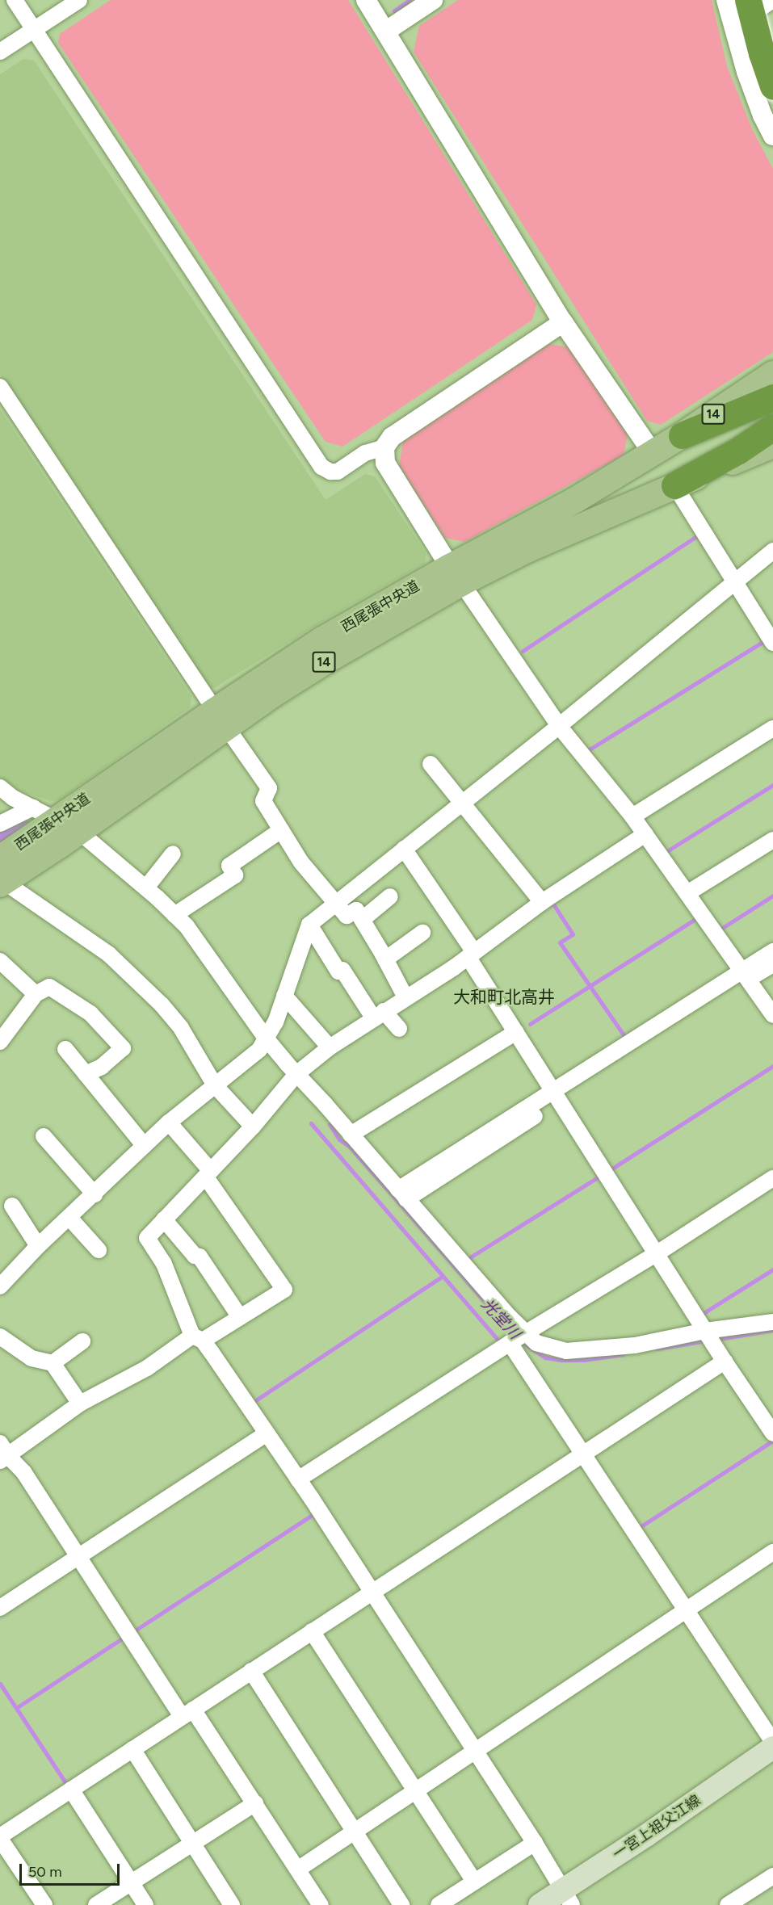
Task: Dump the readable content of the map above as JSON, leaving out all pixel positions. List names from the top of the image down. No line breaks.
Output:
{"streets":{"main road":["14","西尾張中央道","一宮上祖父江線"]},"districts":["大和町北高井"],"water":["光堂川"],"scale_bar":"50 m"}
